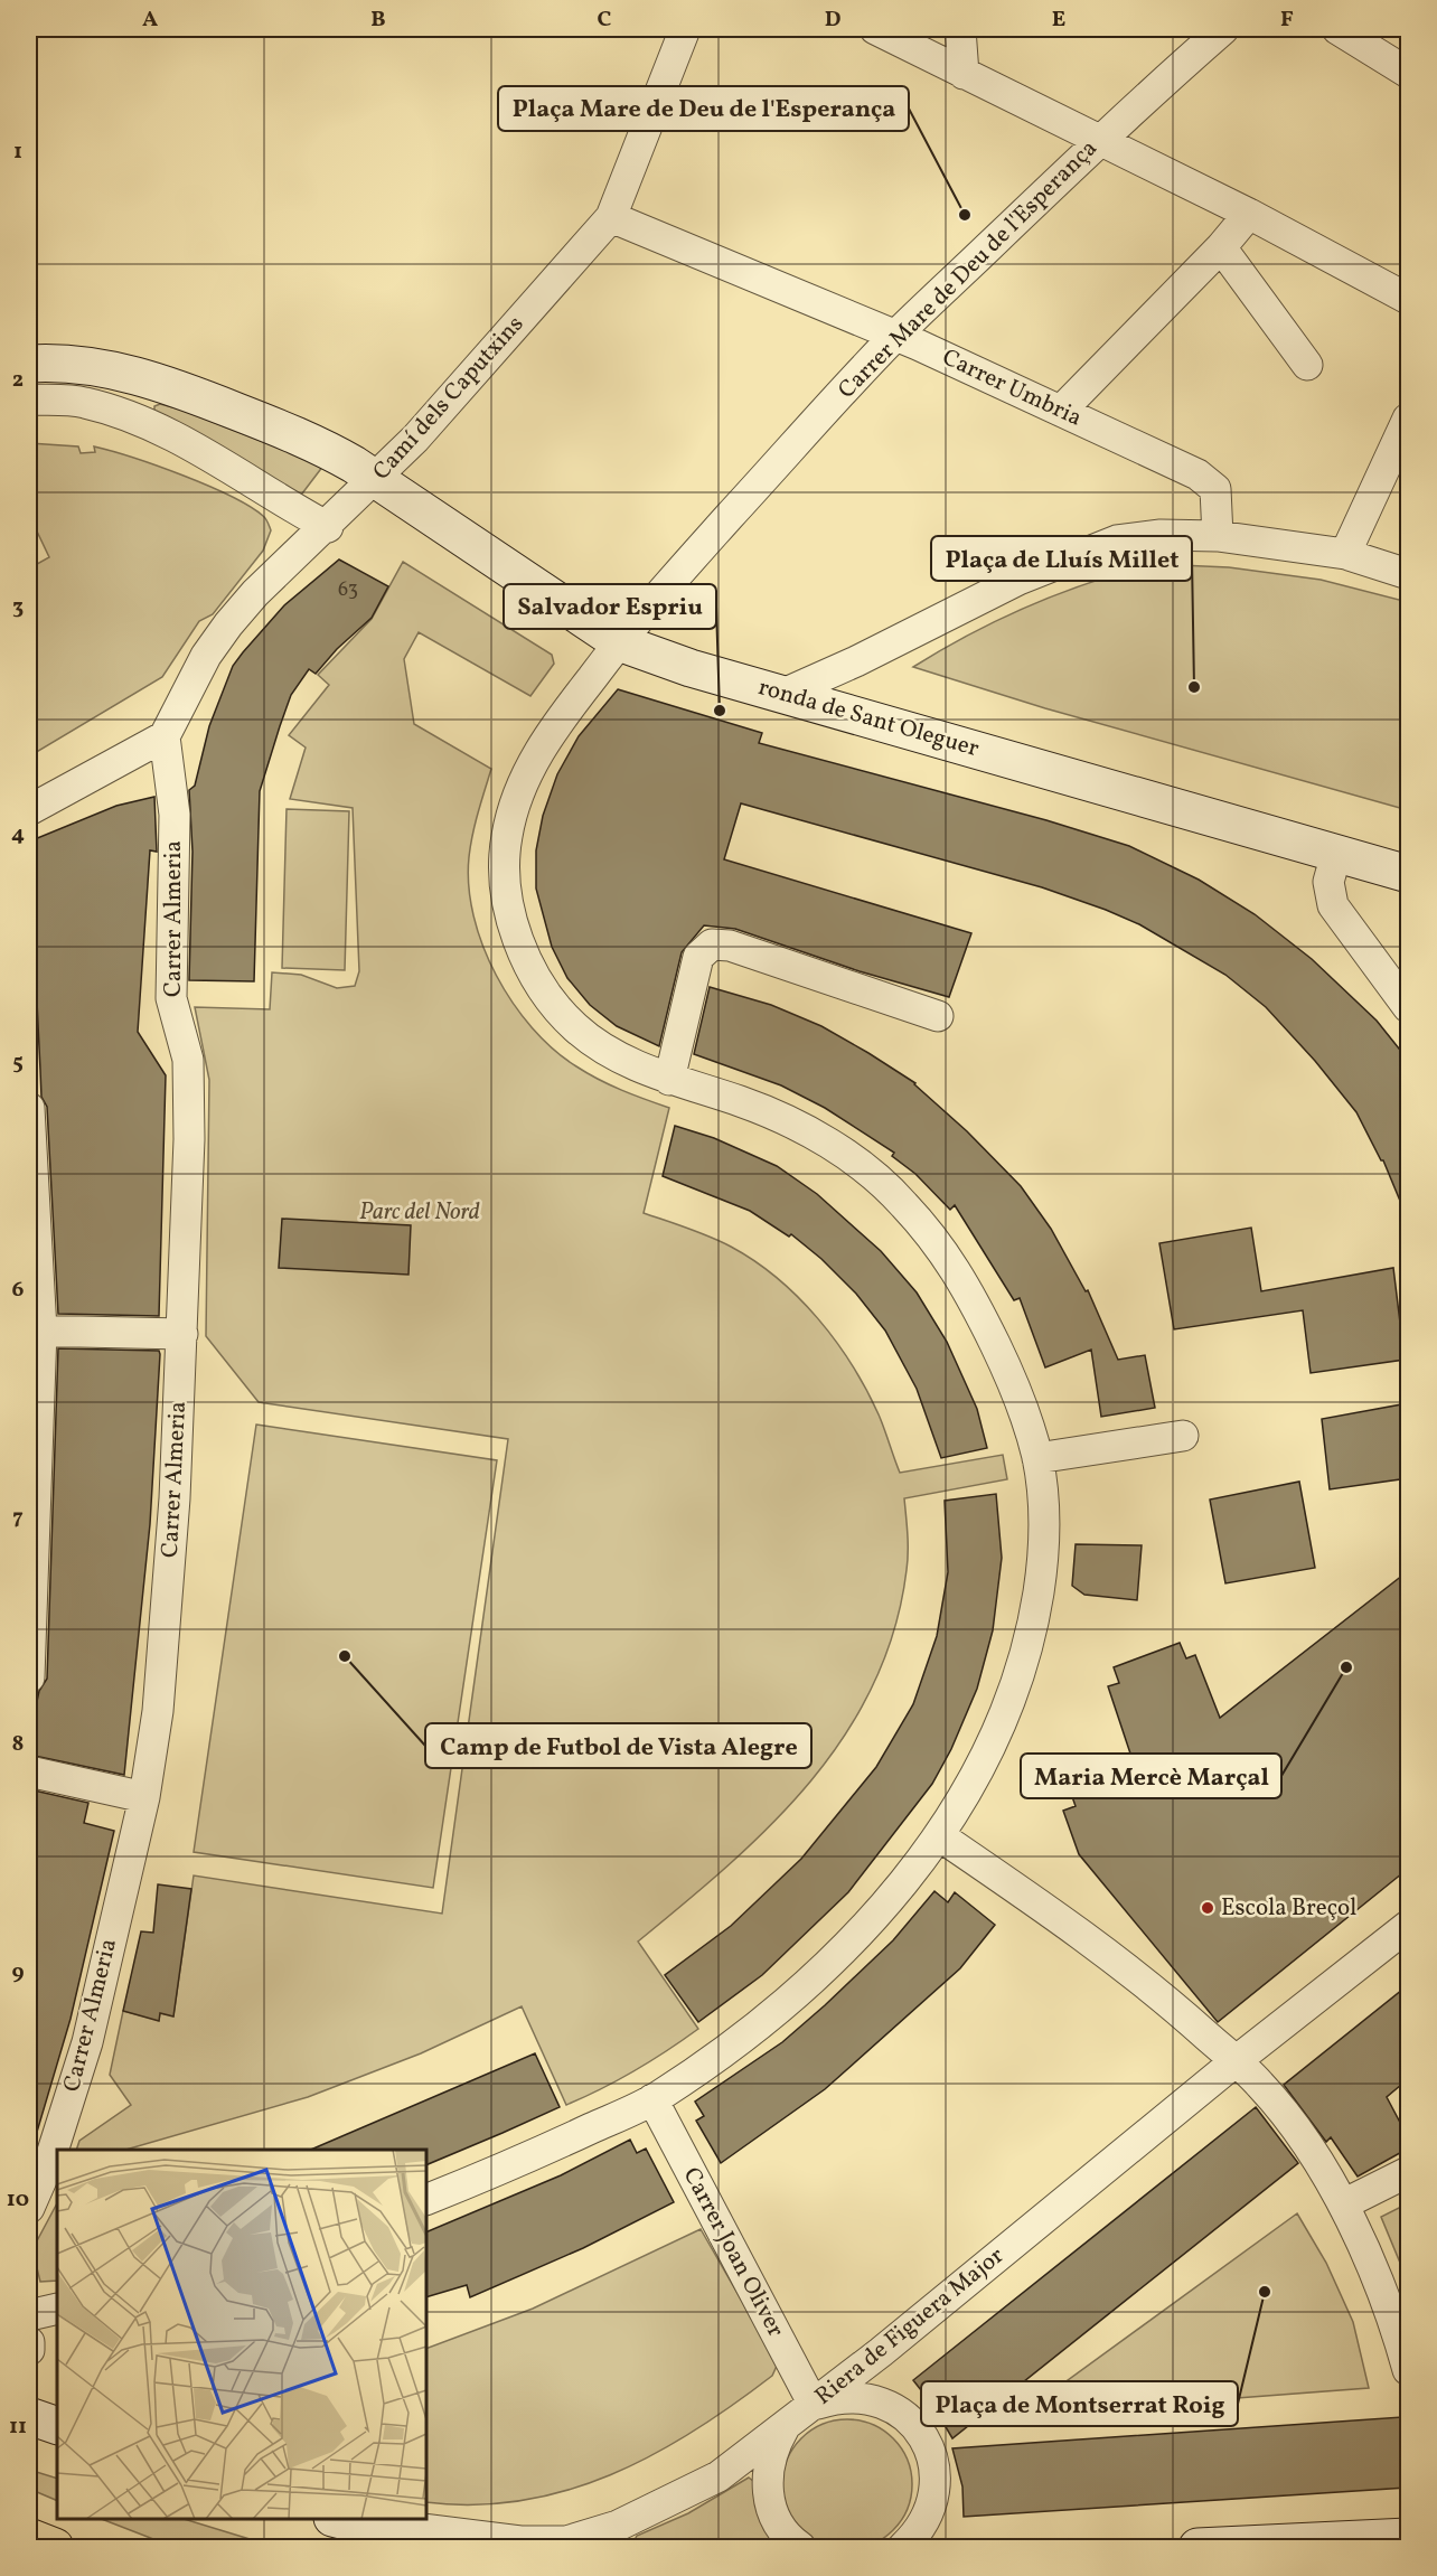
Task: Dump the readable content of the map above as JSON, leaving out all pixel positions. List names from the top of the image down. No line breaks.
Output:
{"streets":{"street":["Carrer Mare de Deu de l'Esperança","Carrer Umbria","Camí dels Caputxins","ronda de Sant Oleguer","Carrer Almeria","Carrer Joan Oliver","Riera de Figuera Major"]},"crossings":[["Carrer Mare de Deu de l'Esperança","Carrer Umbria"],["Carrer Mare de Deu de l'Esperança","ronda de Sant Oleguer"],["Carrer Mare de Deu de l'Esperança","Carrer Joan Oliver"],["Carrer Umbria","Camí dels Caputxins"],["Camí dels Caputxins","ronda de Sant Oleguer"],["Camí dels Caputxins","Carrer Almeria"],["Carrer Joan Oliver","Riera de Figuera Major"]],"parks":["Parc del Nord"],"places":["Plaça Mare de Deu de l'Esperança","Plaça de Lluís Millet","Salvador Espriu","Camp de Futbol de Vista Alegre","Maria Mercè Marçal","Escola Breçol","Plaça de Montserrat Roig"],"house_numbers":["63"],"grid":{"columns":["A","B","C","D","E","F"],"rows":["1","2","3","4","5","6","7","8","9","10","11"]}}
